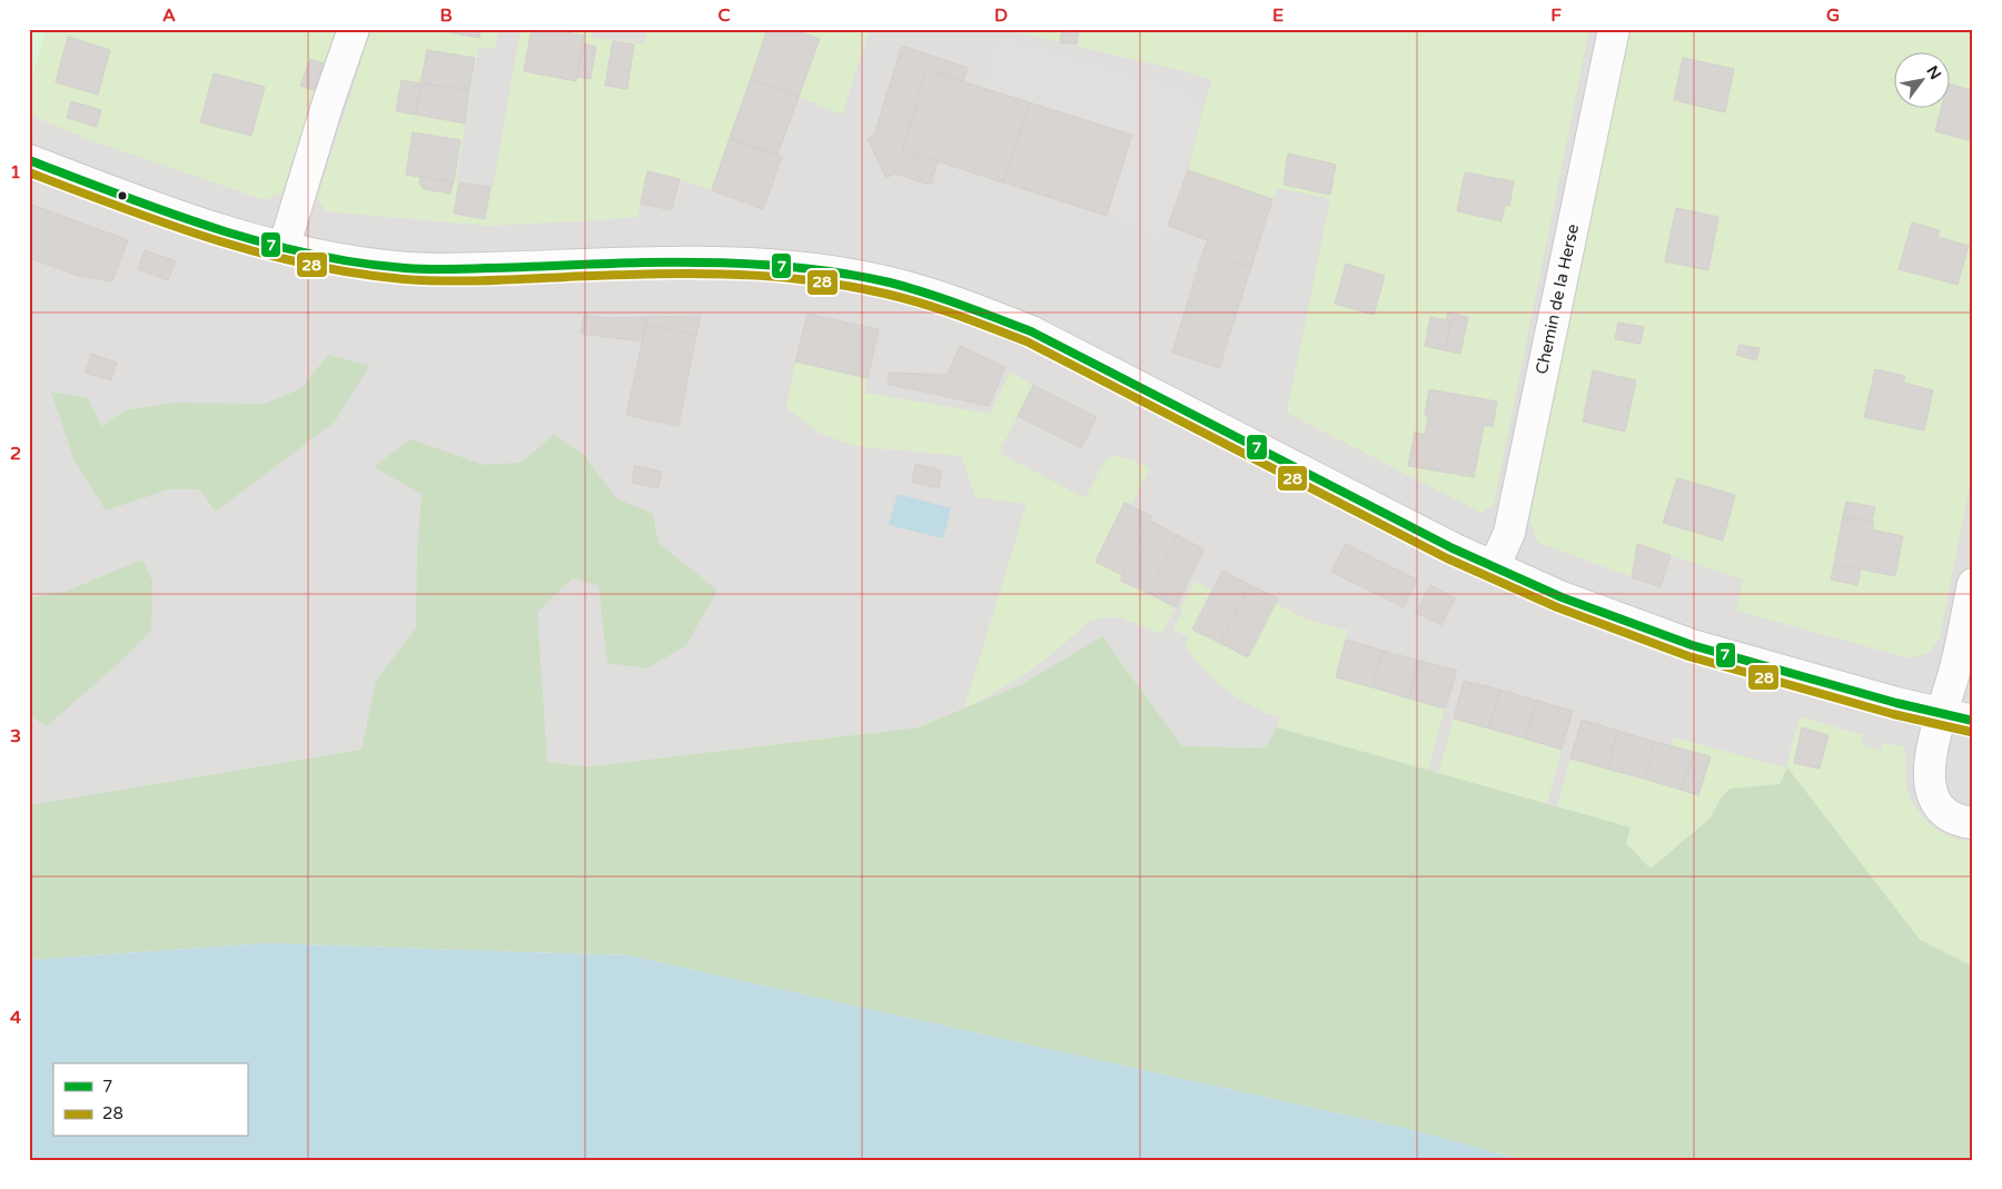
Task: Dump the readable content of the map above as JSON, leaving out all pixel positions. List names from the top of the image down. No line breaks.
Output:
{"streets":{"street":["Chemin de la Herse"]},"lines":["transit line 7","transit line 28"],"legend":["7","28"],"north":"top right","grid":{"columns":["A","B","C","D","E","F","G"],"rows":["1","2","3","4"]}}
